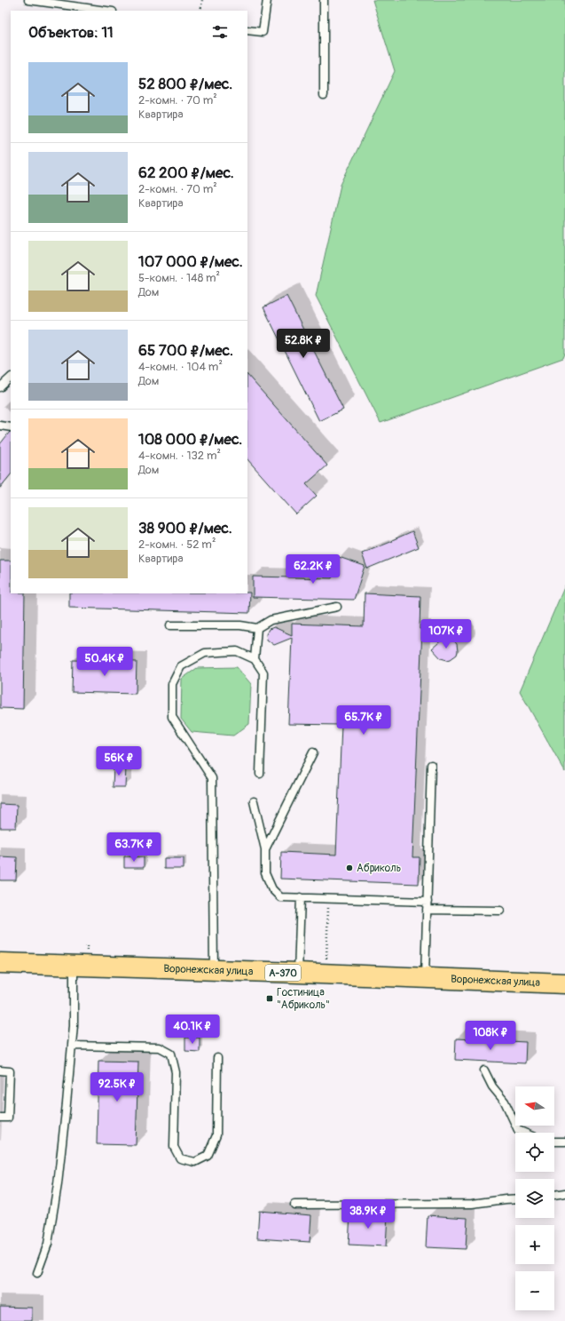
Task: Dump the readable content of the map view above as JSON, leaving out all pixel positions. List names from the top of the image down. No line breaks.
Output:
{"streets":{"highway":["Воронежская улица","А-370"]},"places":{"other":["Абриколь"],"transit":["Гостиница \"Абриколь\""]},"north":"left","page":{"heading":"Объектов: 11","list":[{"name":"52 800 ₽/мес.","note":"2-комн. · 70 m² · Квартира"},{"name":"62 200 ₽/мес.","note":"2-комн. · 70 m² · Квартира"},{"name":"107 000 ₽/мес.","note":"5-комн. · 148 m² · Дом"},{"name":"65 700 ₽/мес.","note":"4-комн. · 104 m² · Дом"},{"name":"108 000 ₽/мес.","note":"4-комн. · 132 m² · Дом"},{"name":"38 900 ₽/мес.","note":"2-комн. · 52 m² · Квартира"}],"price":["52.8K ₽","62.2K ₽","107K ₽","50.4K ₽","65.7K ₽","56K ₽","63.7K ₽","40.1K ₽","108K ₽","92.5K ₽","38.9K ₽"],"map_buttons":["+","−"]}}
